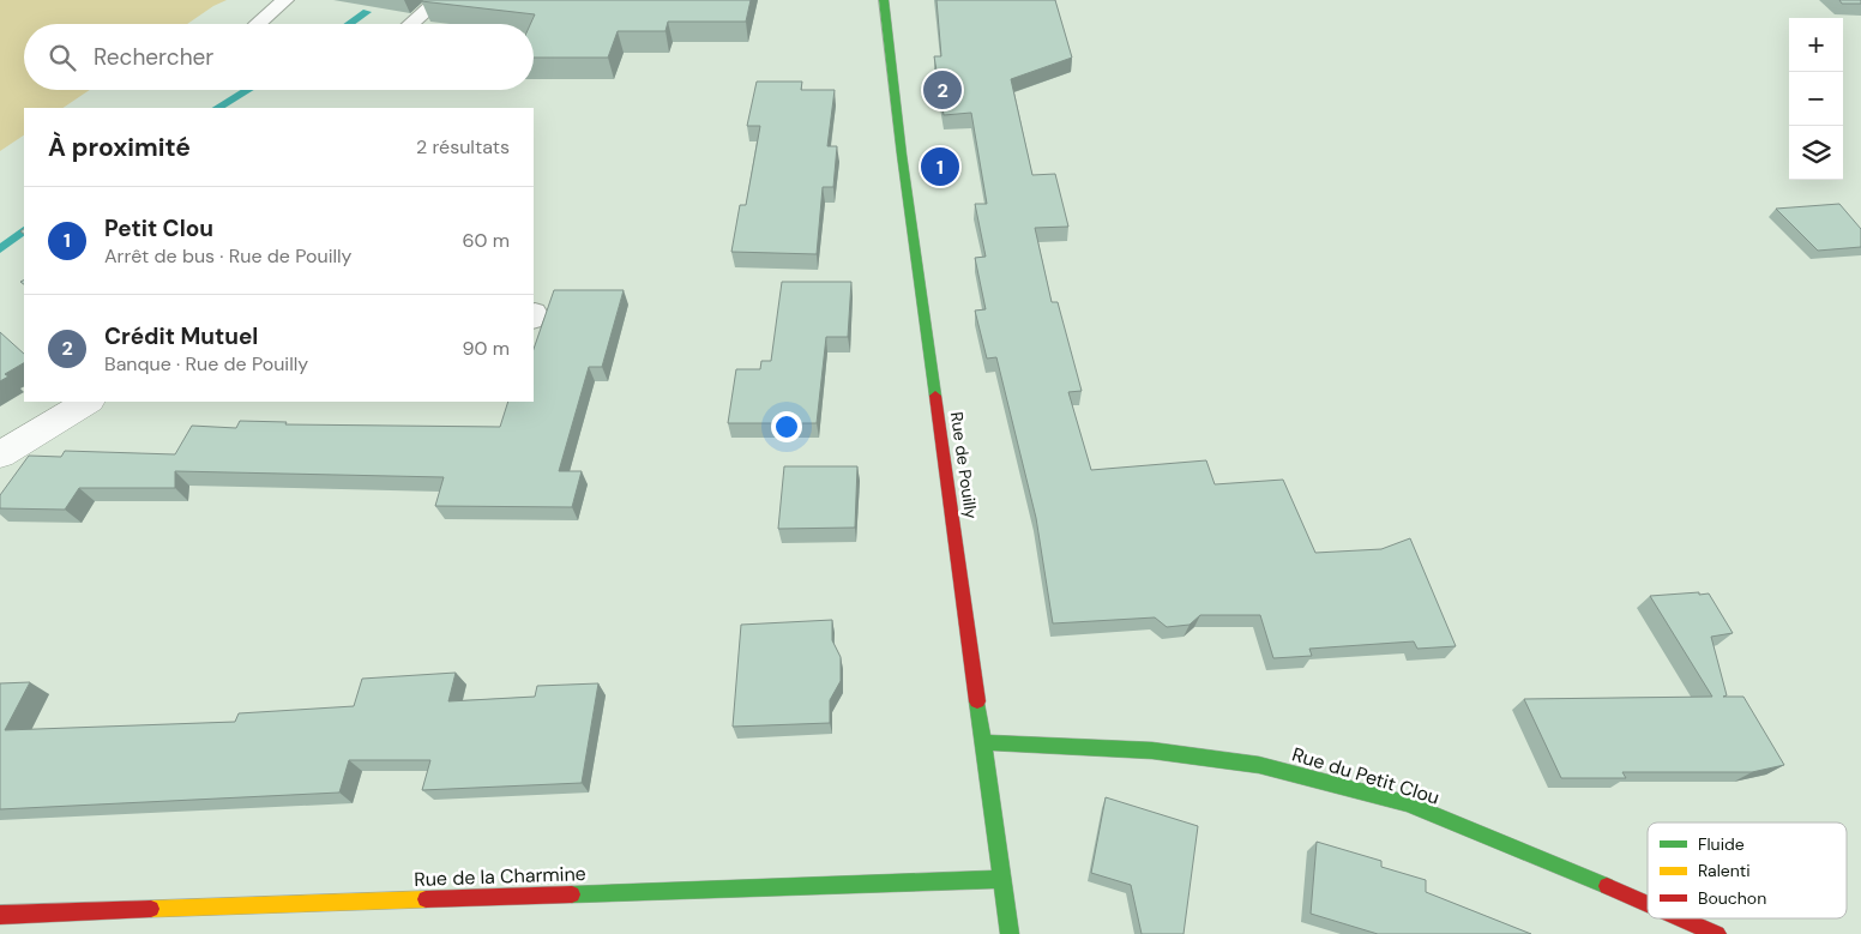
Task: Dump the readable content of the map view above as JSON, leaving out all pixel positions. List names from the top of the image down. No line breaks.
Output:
{"streets":{"main road":["Rue de Pouilly","Rue du Petit Clou","Rue de la Charmine"]},"crossings":[["Rue de Pouilly","Rue du Petit Clou"],["Rue de Pouilly","Rue de la Charmine"]],"legend":["Fluide","Ralenti","Bouchon"],"page":{"map_buttons":["+","−"],"search":"Rechercher","pins":["2","1"],"heading":["À proximité","2 résultats"],"list":[{"mark":"1","name":"Petit Clou","note":"Arrêt de bus · Rue de Pouilly","value":"60 m"},{"mark":"2","name":"Crédit Mutuel","note":"Banque · Rue de Pouilly","value":"90 m"}]}}
